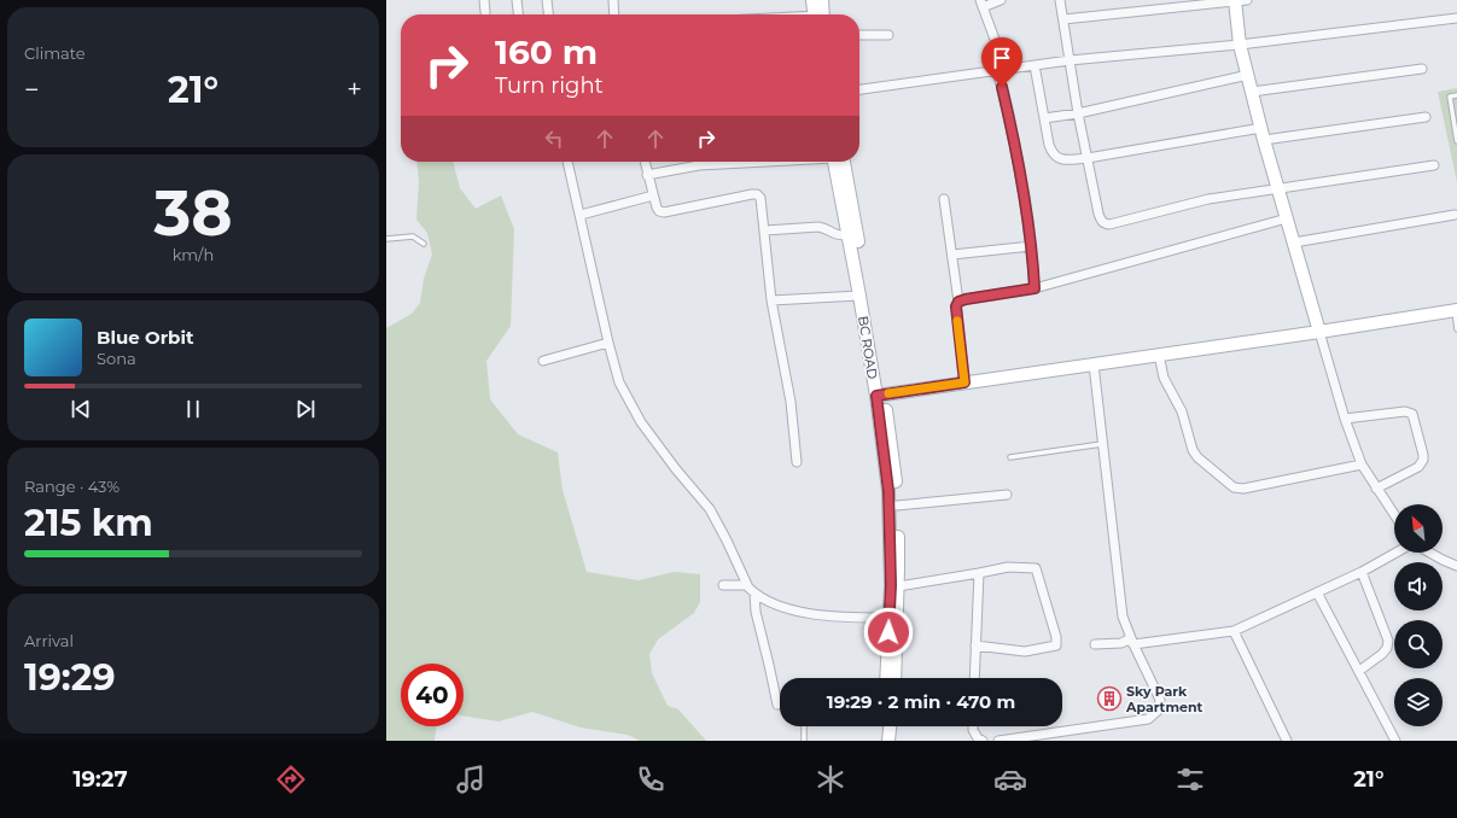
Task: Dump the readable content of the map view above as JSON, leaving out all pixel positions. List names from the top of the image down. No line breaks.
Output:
{"streets":{"street":["BC ROAD"]},"places":{"building":["Sky Park Apartment"]},"north":"top left","page":{"tile":["Climate",["38","km/h"],["Range · 43%","215 km"],["Arrival","19:29"]],"turn":["160 m","Turn right"],"heat":["−","21°","+"],"song":["Blue Orbit","Sona"],"limit":"40","trip":"19:29 · 2 min · 470 m","tabs":["19:27","21°"]}}
